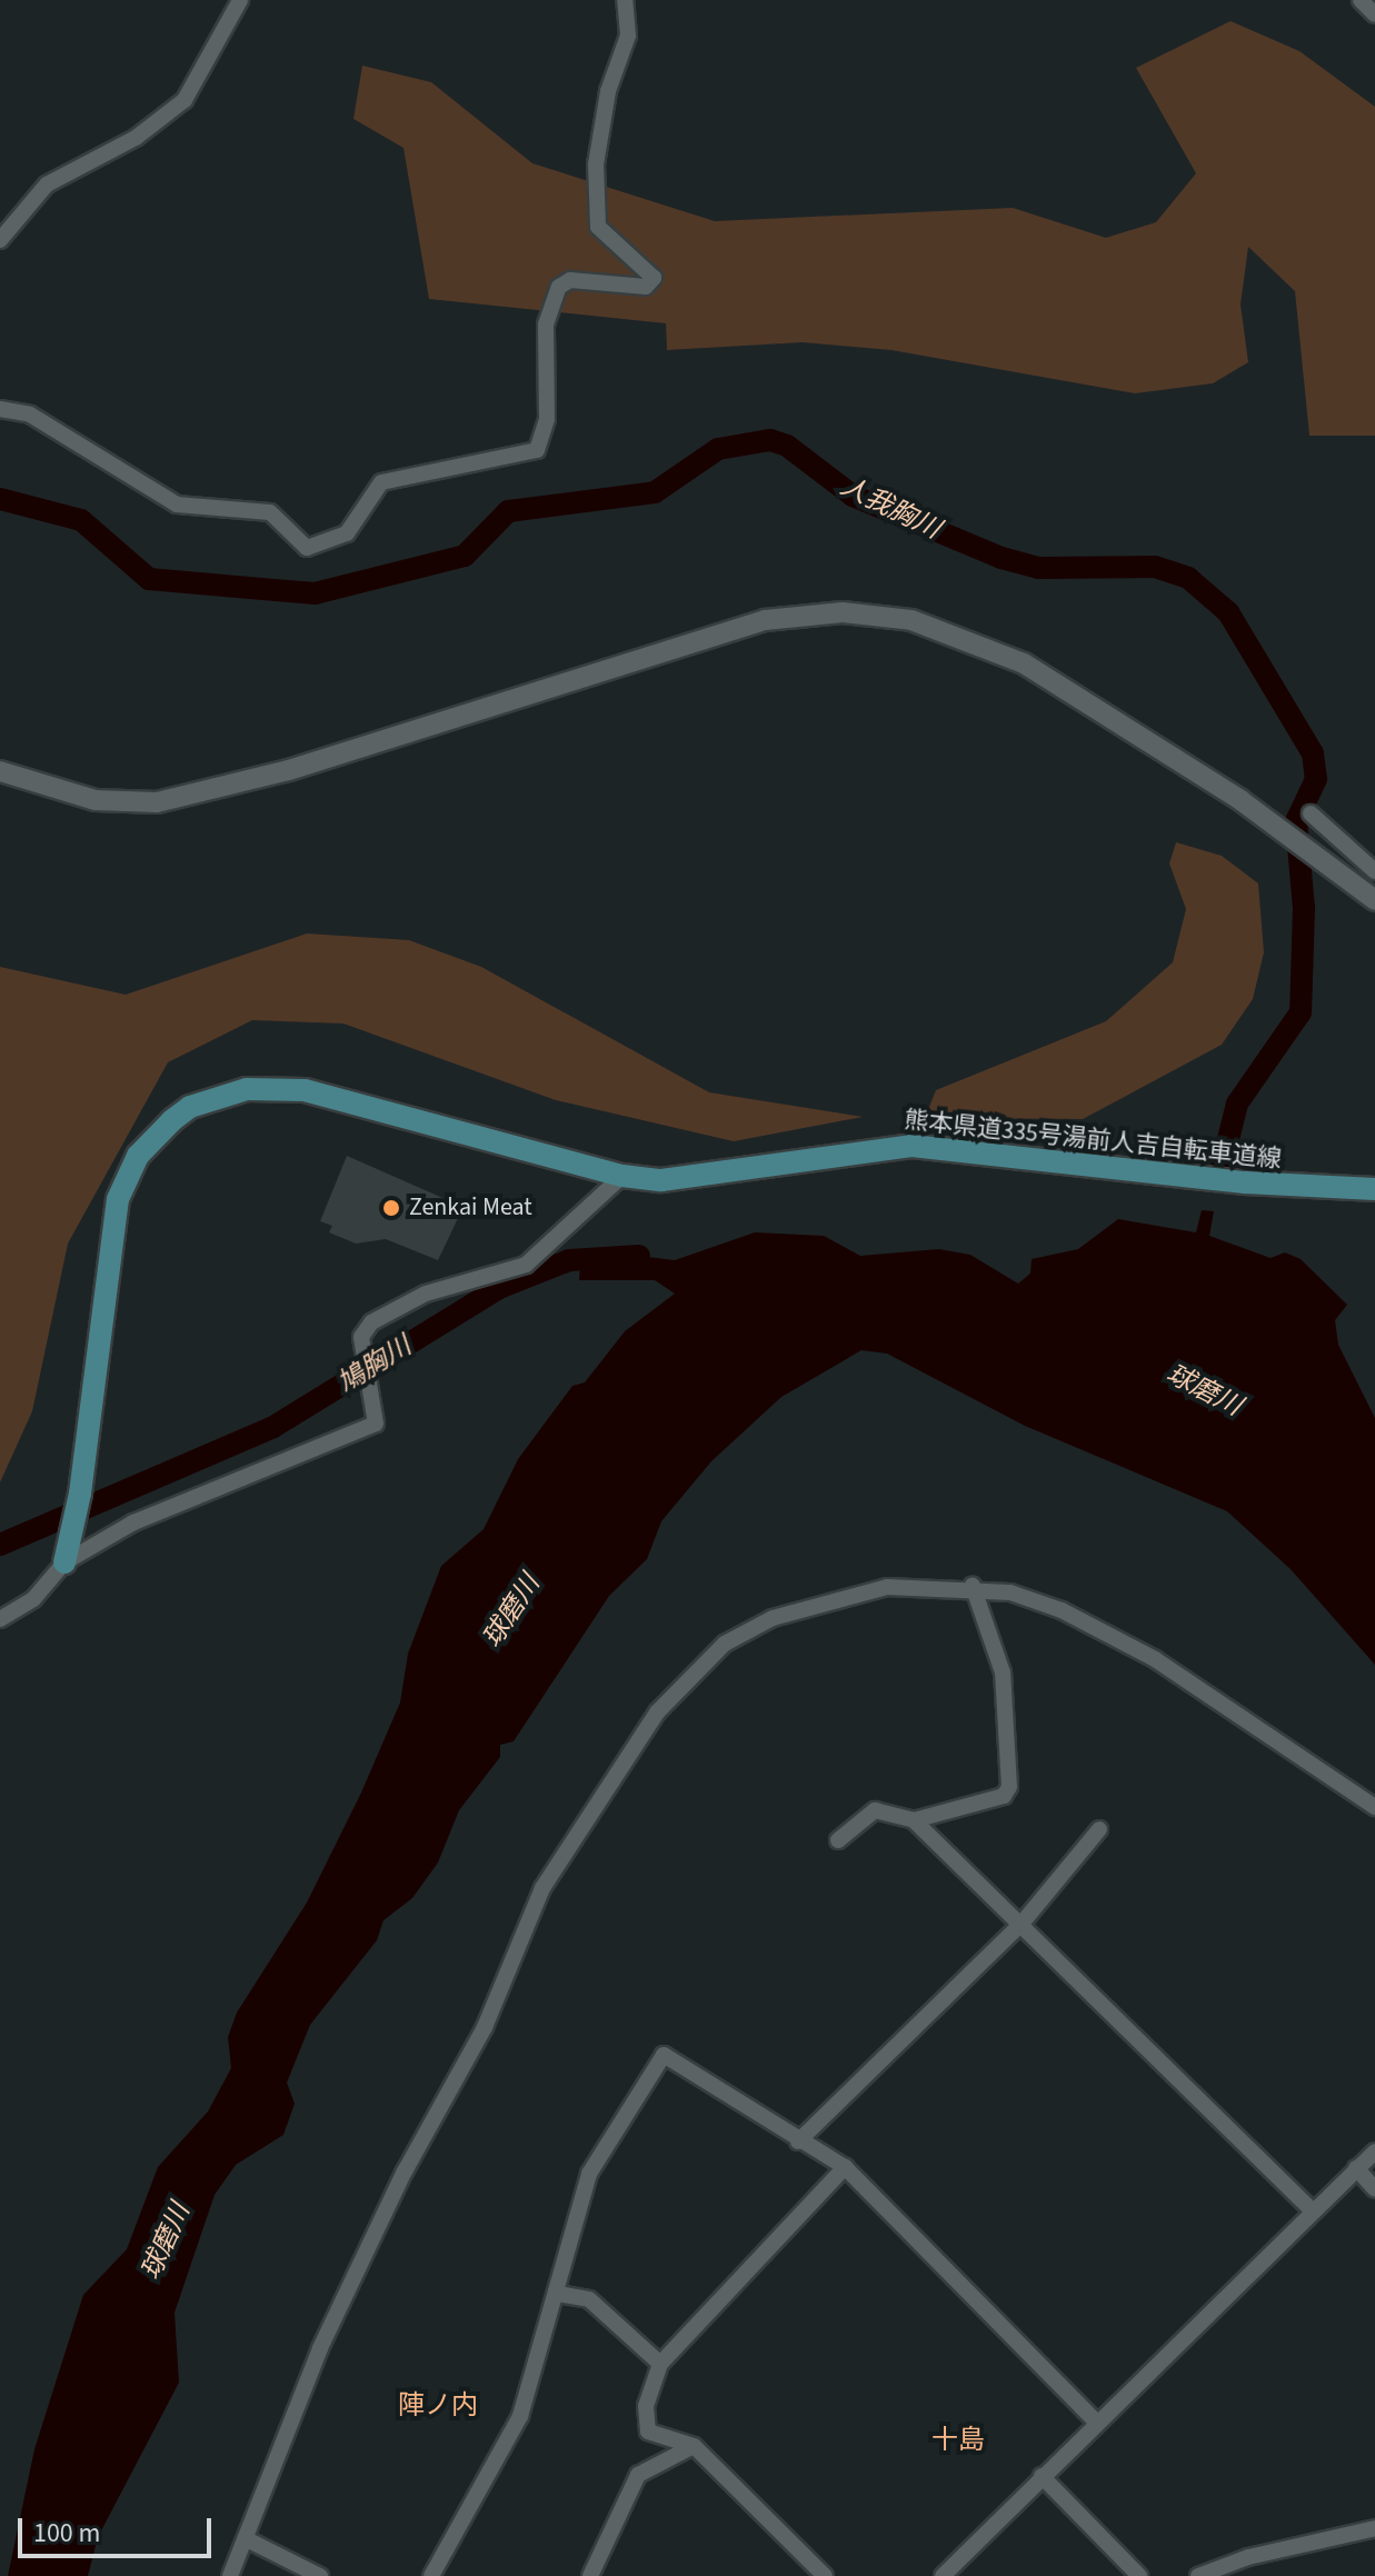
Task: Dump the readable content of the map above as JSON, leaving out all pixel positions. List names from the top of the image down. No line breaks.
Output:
{"streets":{"main road":["熊本県道335号湯前人吉自転車道線"]},"districts":["陣ノ内","十島"],"water":["人我胸川","鳩胸川","球磨川"],"places":["Zenkai Meat"],"scale_bar":"100 m"}
